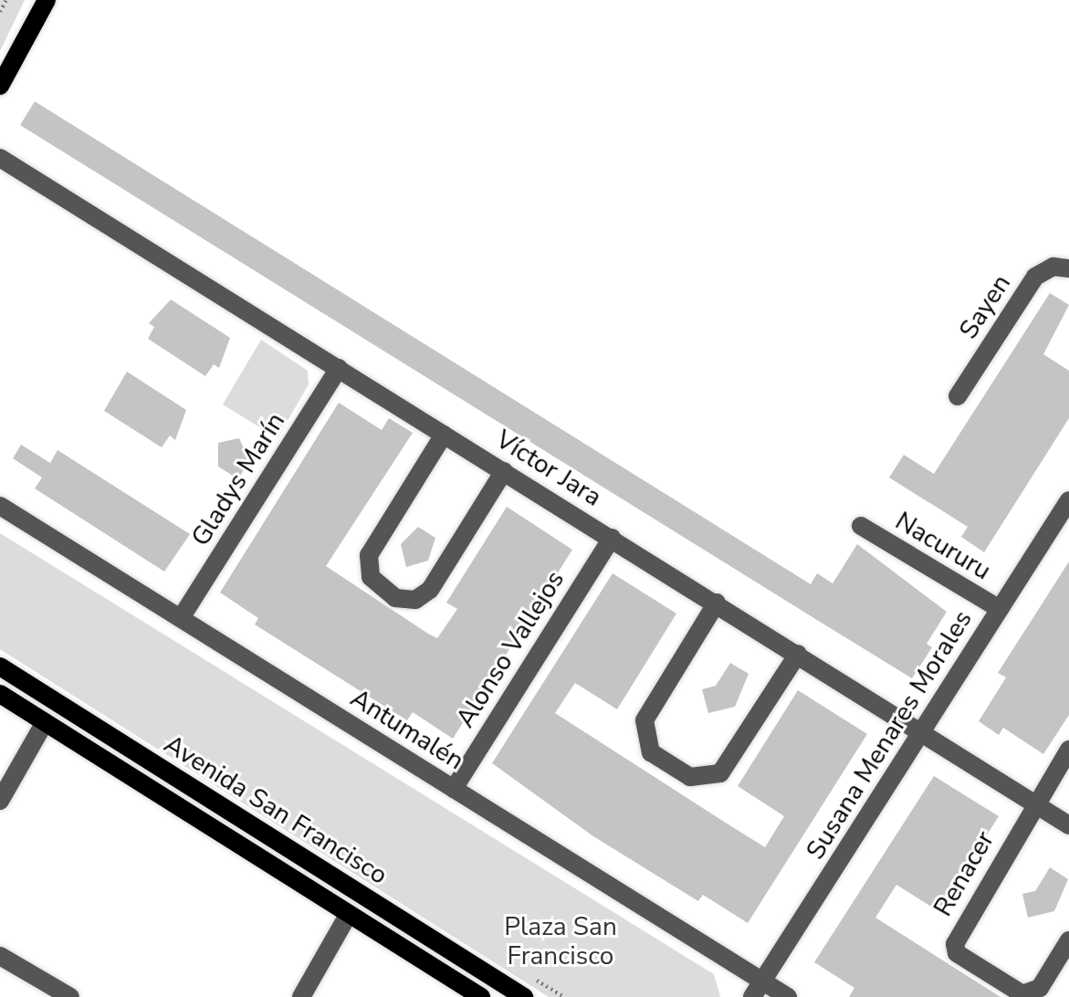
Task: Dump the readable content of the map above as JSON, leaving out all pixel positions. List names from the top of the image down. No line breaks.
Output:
{"streets":{"main road":["Avenida San Francisco"],"street":["Sayen","Víctor Jara","Gladys Marín","Nacururu","Alonso Vallejos","Antumalén","Susana Menares Morales","Renacer"]},"crossings":[["Víctor Jara","Gladys Marín"],["Víctor Jara","Alonso Vallejos"],["Víctor Jara","Susana Menares Morales"],["Víctor Jara","Renacer"],["Gladys Marín","Antumalén"],["Nacururu","Susana Menares Morales"],["Alonso Vallejos","Antumalén"],["Antumalén","Susana Menares Morales"]],"parks":["Plaza San Francisco"]}
